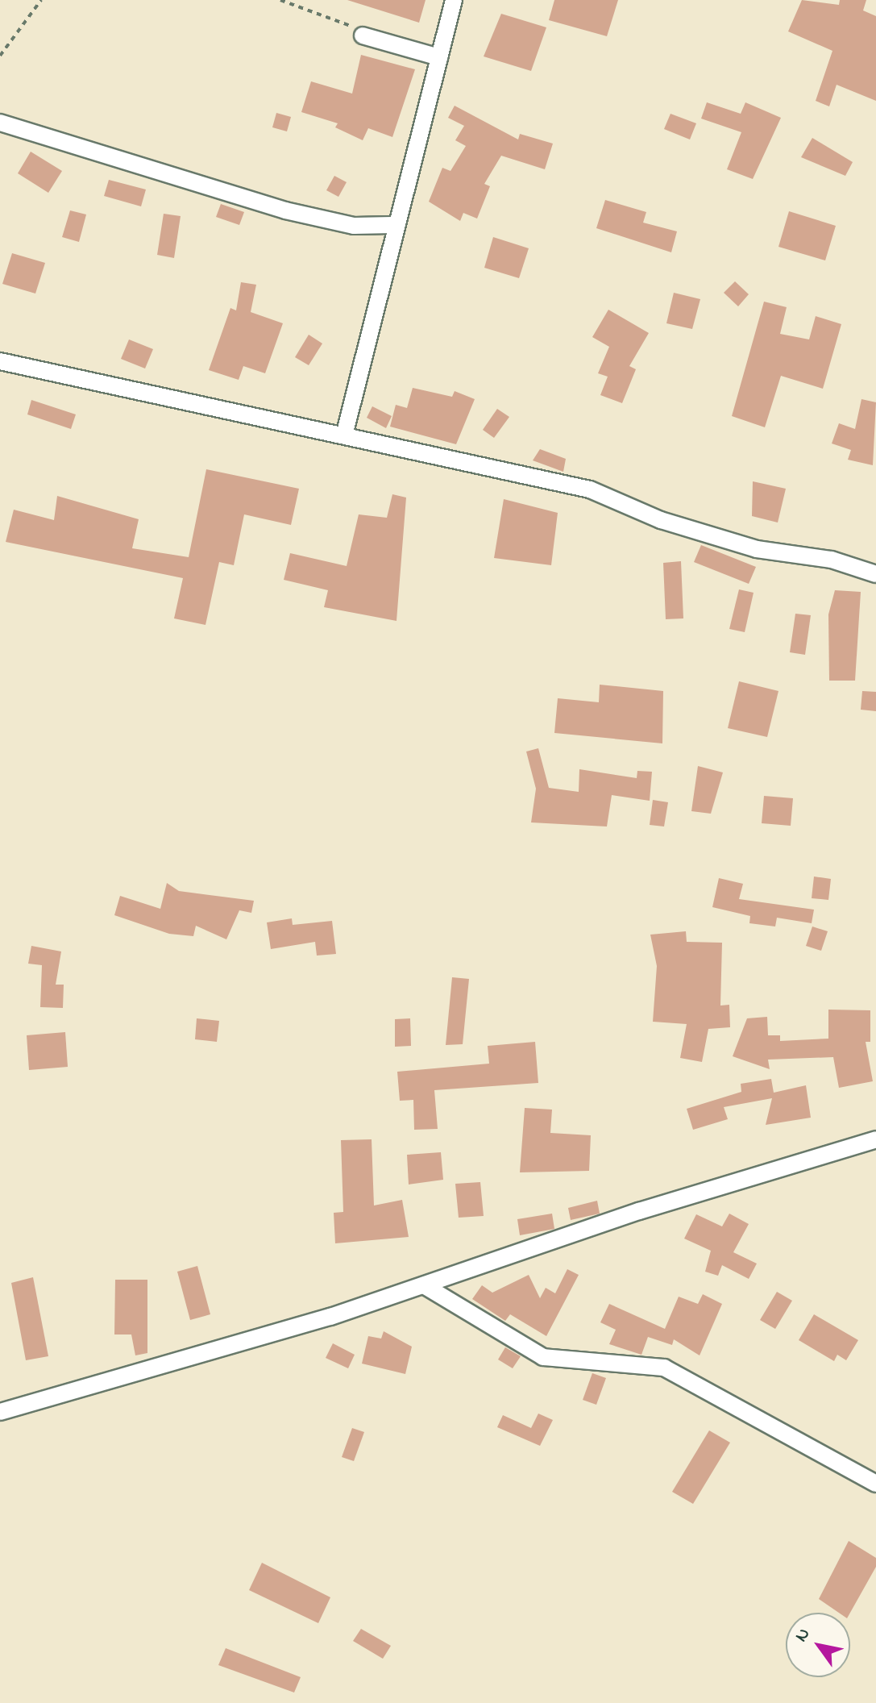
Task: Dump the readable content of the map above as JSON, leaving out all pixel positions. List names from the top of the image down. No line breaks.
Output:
{"north":"top left"}
